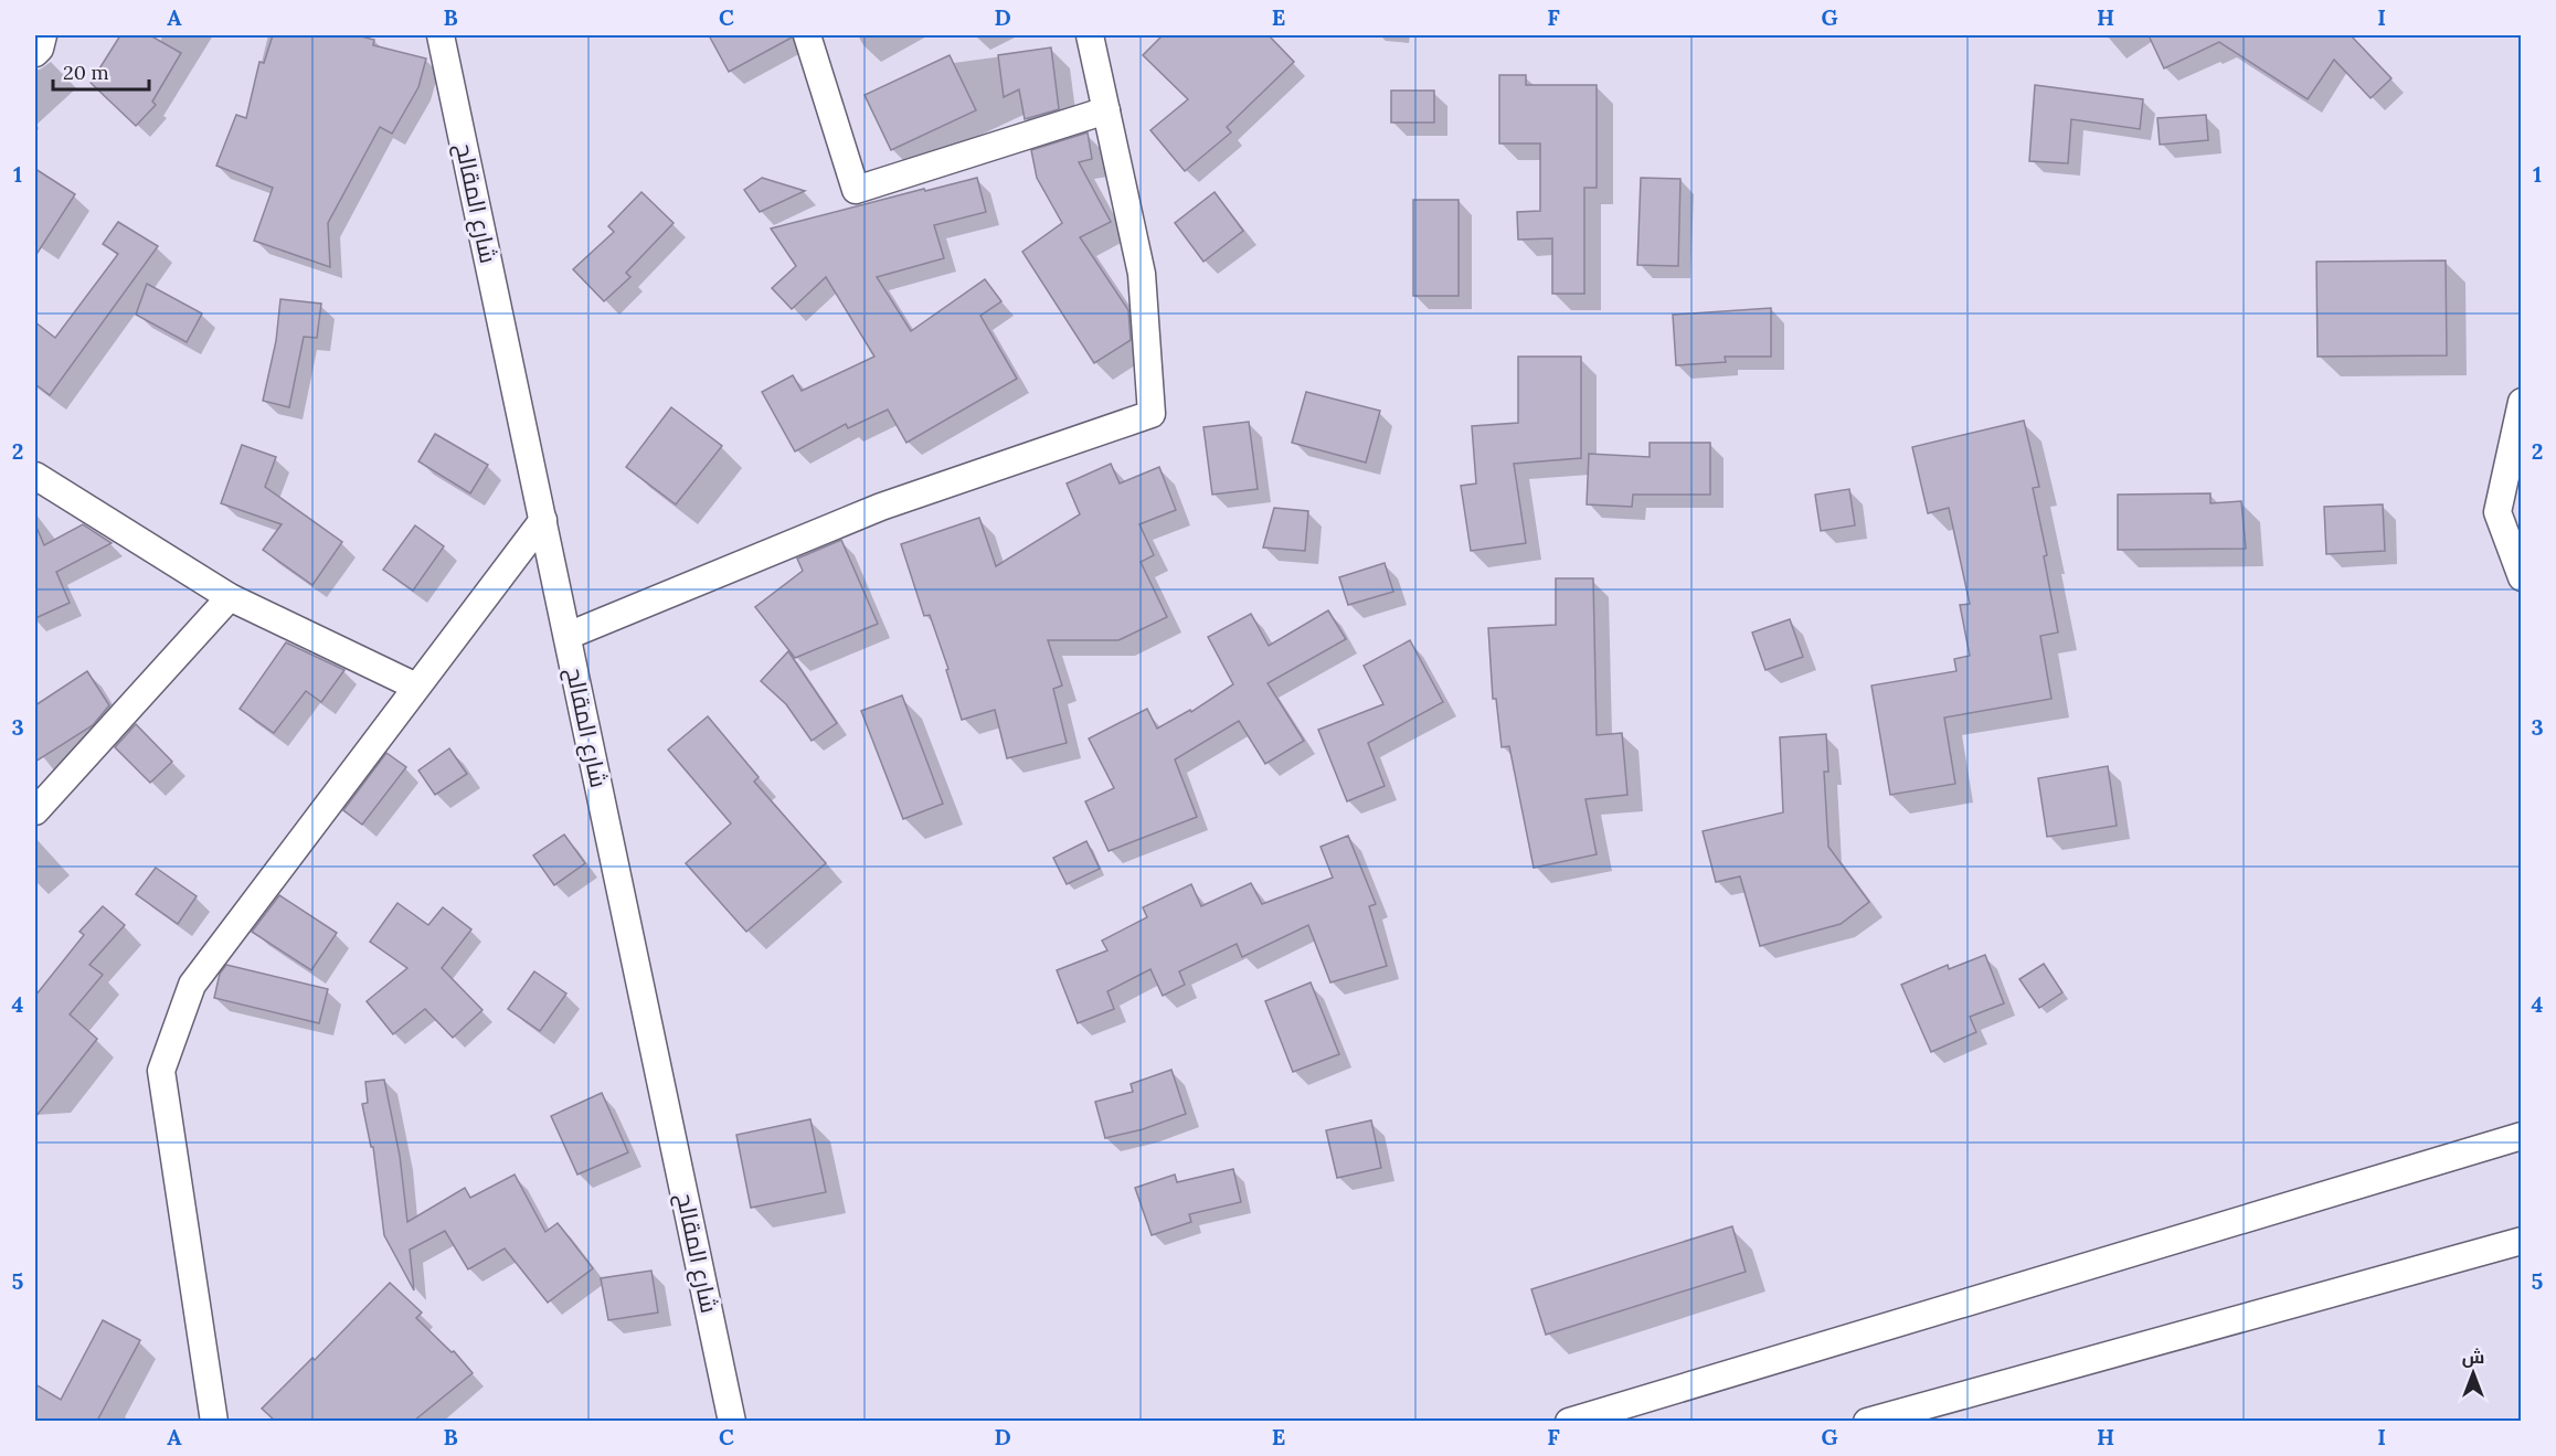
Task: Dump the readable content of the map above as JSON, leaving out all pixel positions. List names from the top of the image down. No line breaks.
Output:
{"streets":{"street":["شارع المقالح"]},"scale_bar":"20 m","north":"top","grid":{"columns":["A","B","C","D","E","F","G","H","I"],"rows":["1","2","3","4","5"]}}
